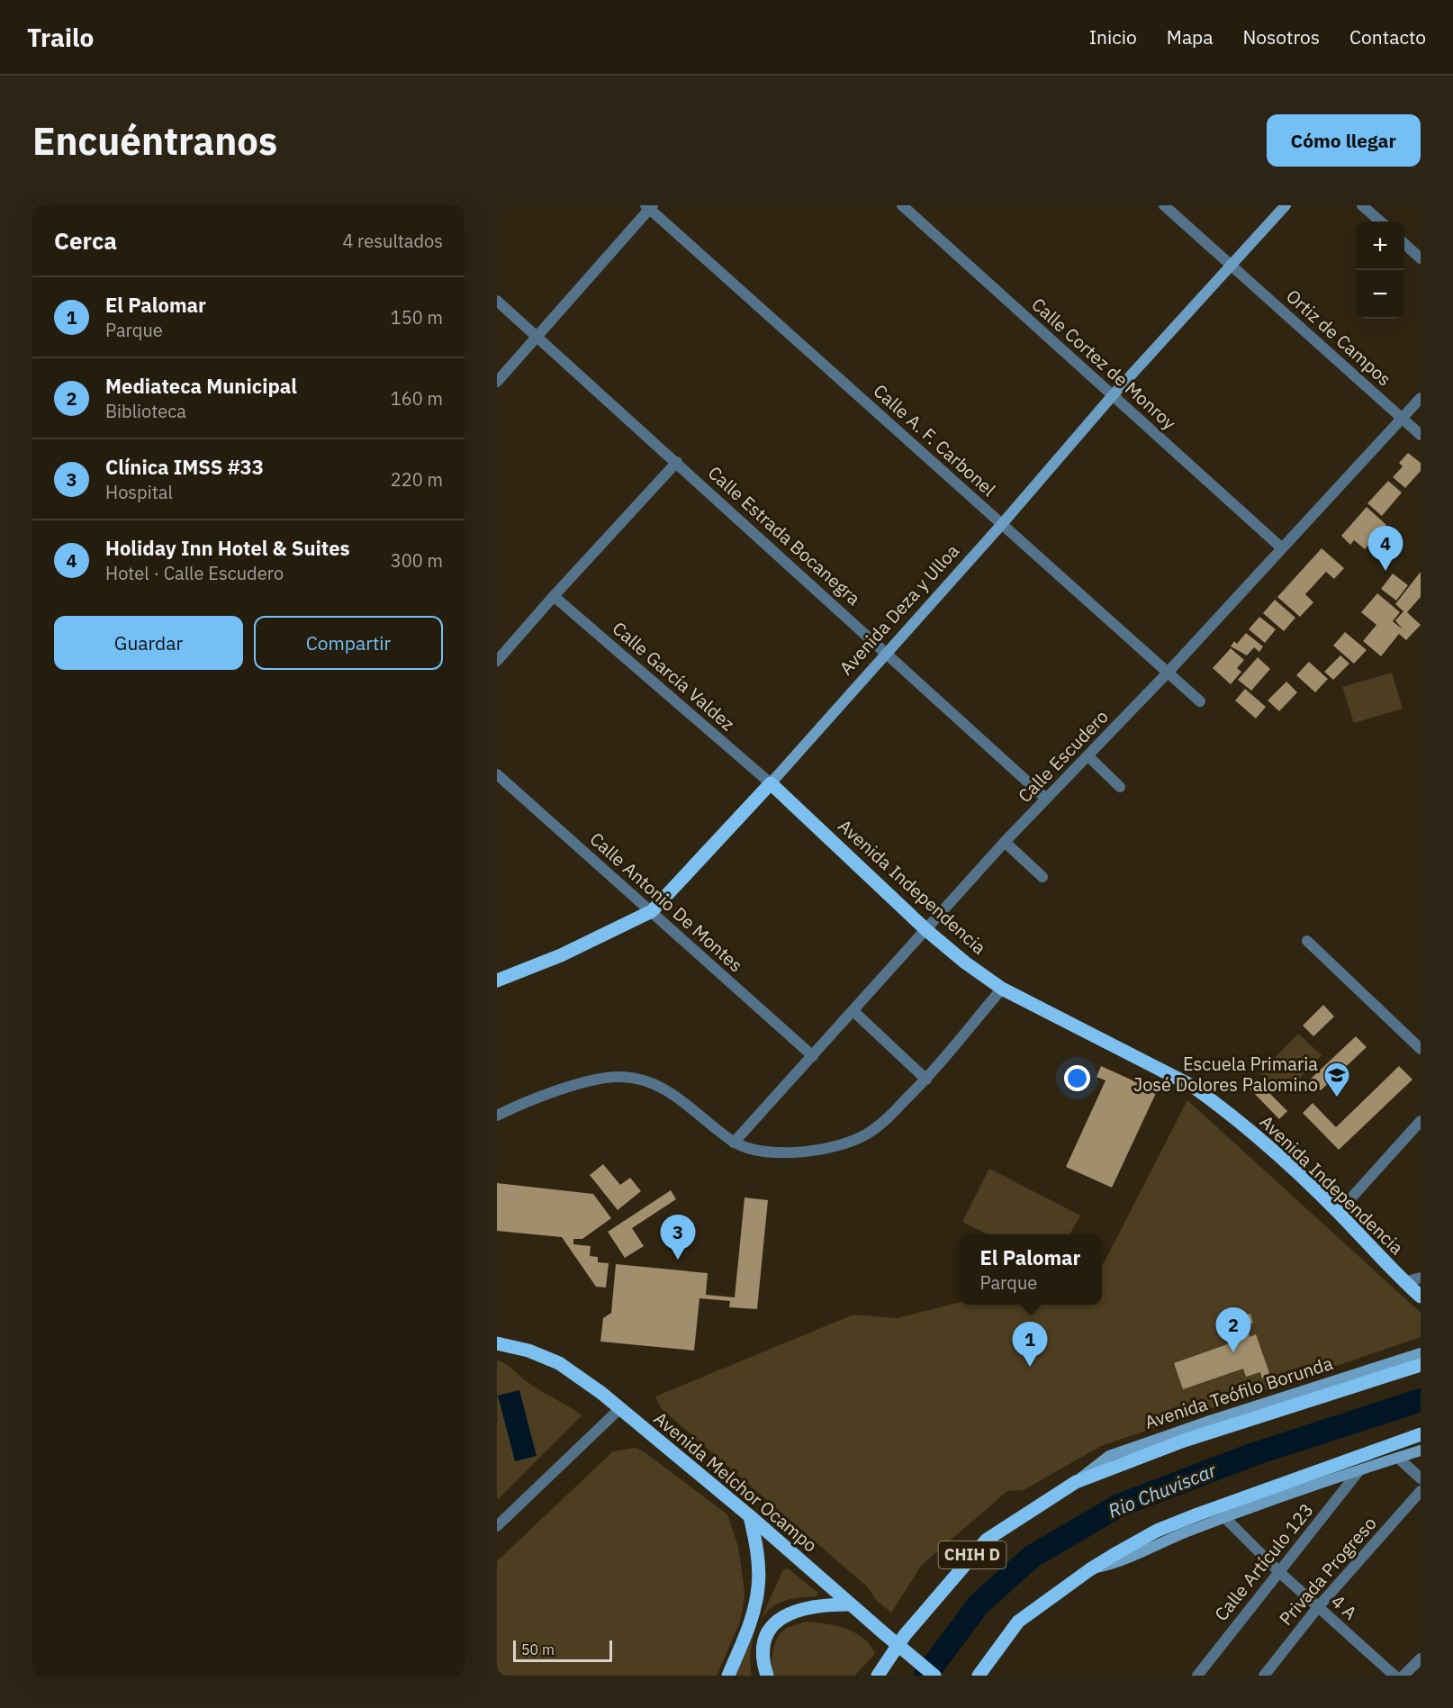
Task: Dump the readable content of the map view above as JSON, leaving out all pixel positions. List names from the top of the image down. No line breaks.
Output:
{"streets":{"main road":["Avenida Deza y Ulloa","Avenida Independencia","Avenida Teófilo Borunda","Avenida Melchor Ocampo","CHIH D"],"street":["Ortiz de Campos","Calle Cortez de Monroy","Calle A. F. Carbonel","Calle Estrada Bocanegra","Calle García Valdez","Calle Escudero","Calle Antonio De Montes","Calle Artículo 123","Privada Progreso","4 A"]},"crossings":[["Ortiz de Campos","Avenida Deza y Ulloa"],["Ortiz de Campos","Calle Escudero"],["Calle Cortez de Monroy","Avenida Deza y Ulloa"],["Calle Cortez de Monroy","Calle Escudero"],["Calle A. F. Carbonel","Avenida Deza y Ulloa"],["Calle A. F. Carbonel","Calle Escudero"],["Calle Estrada Bocanegra","Avenida Deza y Ulloa"],["Calle Estrada Bocanegra","Calle Escudero"],["Avenida Deza y Ulloa","Calle García Valdez"],["Avenida Deza y Ulloa","Avenida Independencia"],["Avenida Deza y Ulloa","Calle Antonio De Montes"],["Calle García Valdez","Avenida Independencia"],["Calle Escudero","Avenida Independencia"],["Calle Escudero","Calle Antonio De Montes"],["Calle Artículo 123","4 A"],["Privada Progreso","4 A"]],"water":["Rio Chuviscar"],"places":{"school or university":["Escuela Primaria José Dolores Palomino"]},"scale_bar":"50 m","page":{"header":"Trailo","nav":["Inicio","Mapa","Nosotros","Contacto"],"buttons":["Cómo llegar",["Guardar","Compartir"]],"title":"Encuéntranos","heading":["Cerca","4 resultados"],"map_buttons":["+","−"],"list":[{"mark":"1","name":"El Palomar","note":"Parque","value":"150 m"},{"mark":"2","name":"Mediateca Municipal","note":"Biblioteca","value":"160 m"},{"mark":"3","name":"Clínica IMSS #33","note":"Hospital","value":"220 m"},{"mark":"4","name":"Holiday Inn Hotel & Suites","note":"Hotel · Calle Escudero","value":"300 m"}],"pins":["4","3","2","1"],"popup":["El Palomar","Parque"],"scale":"50 m"}}
